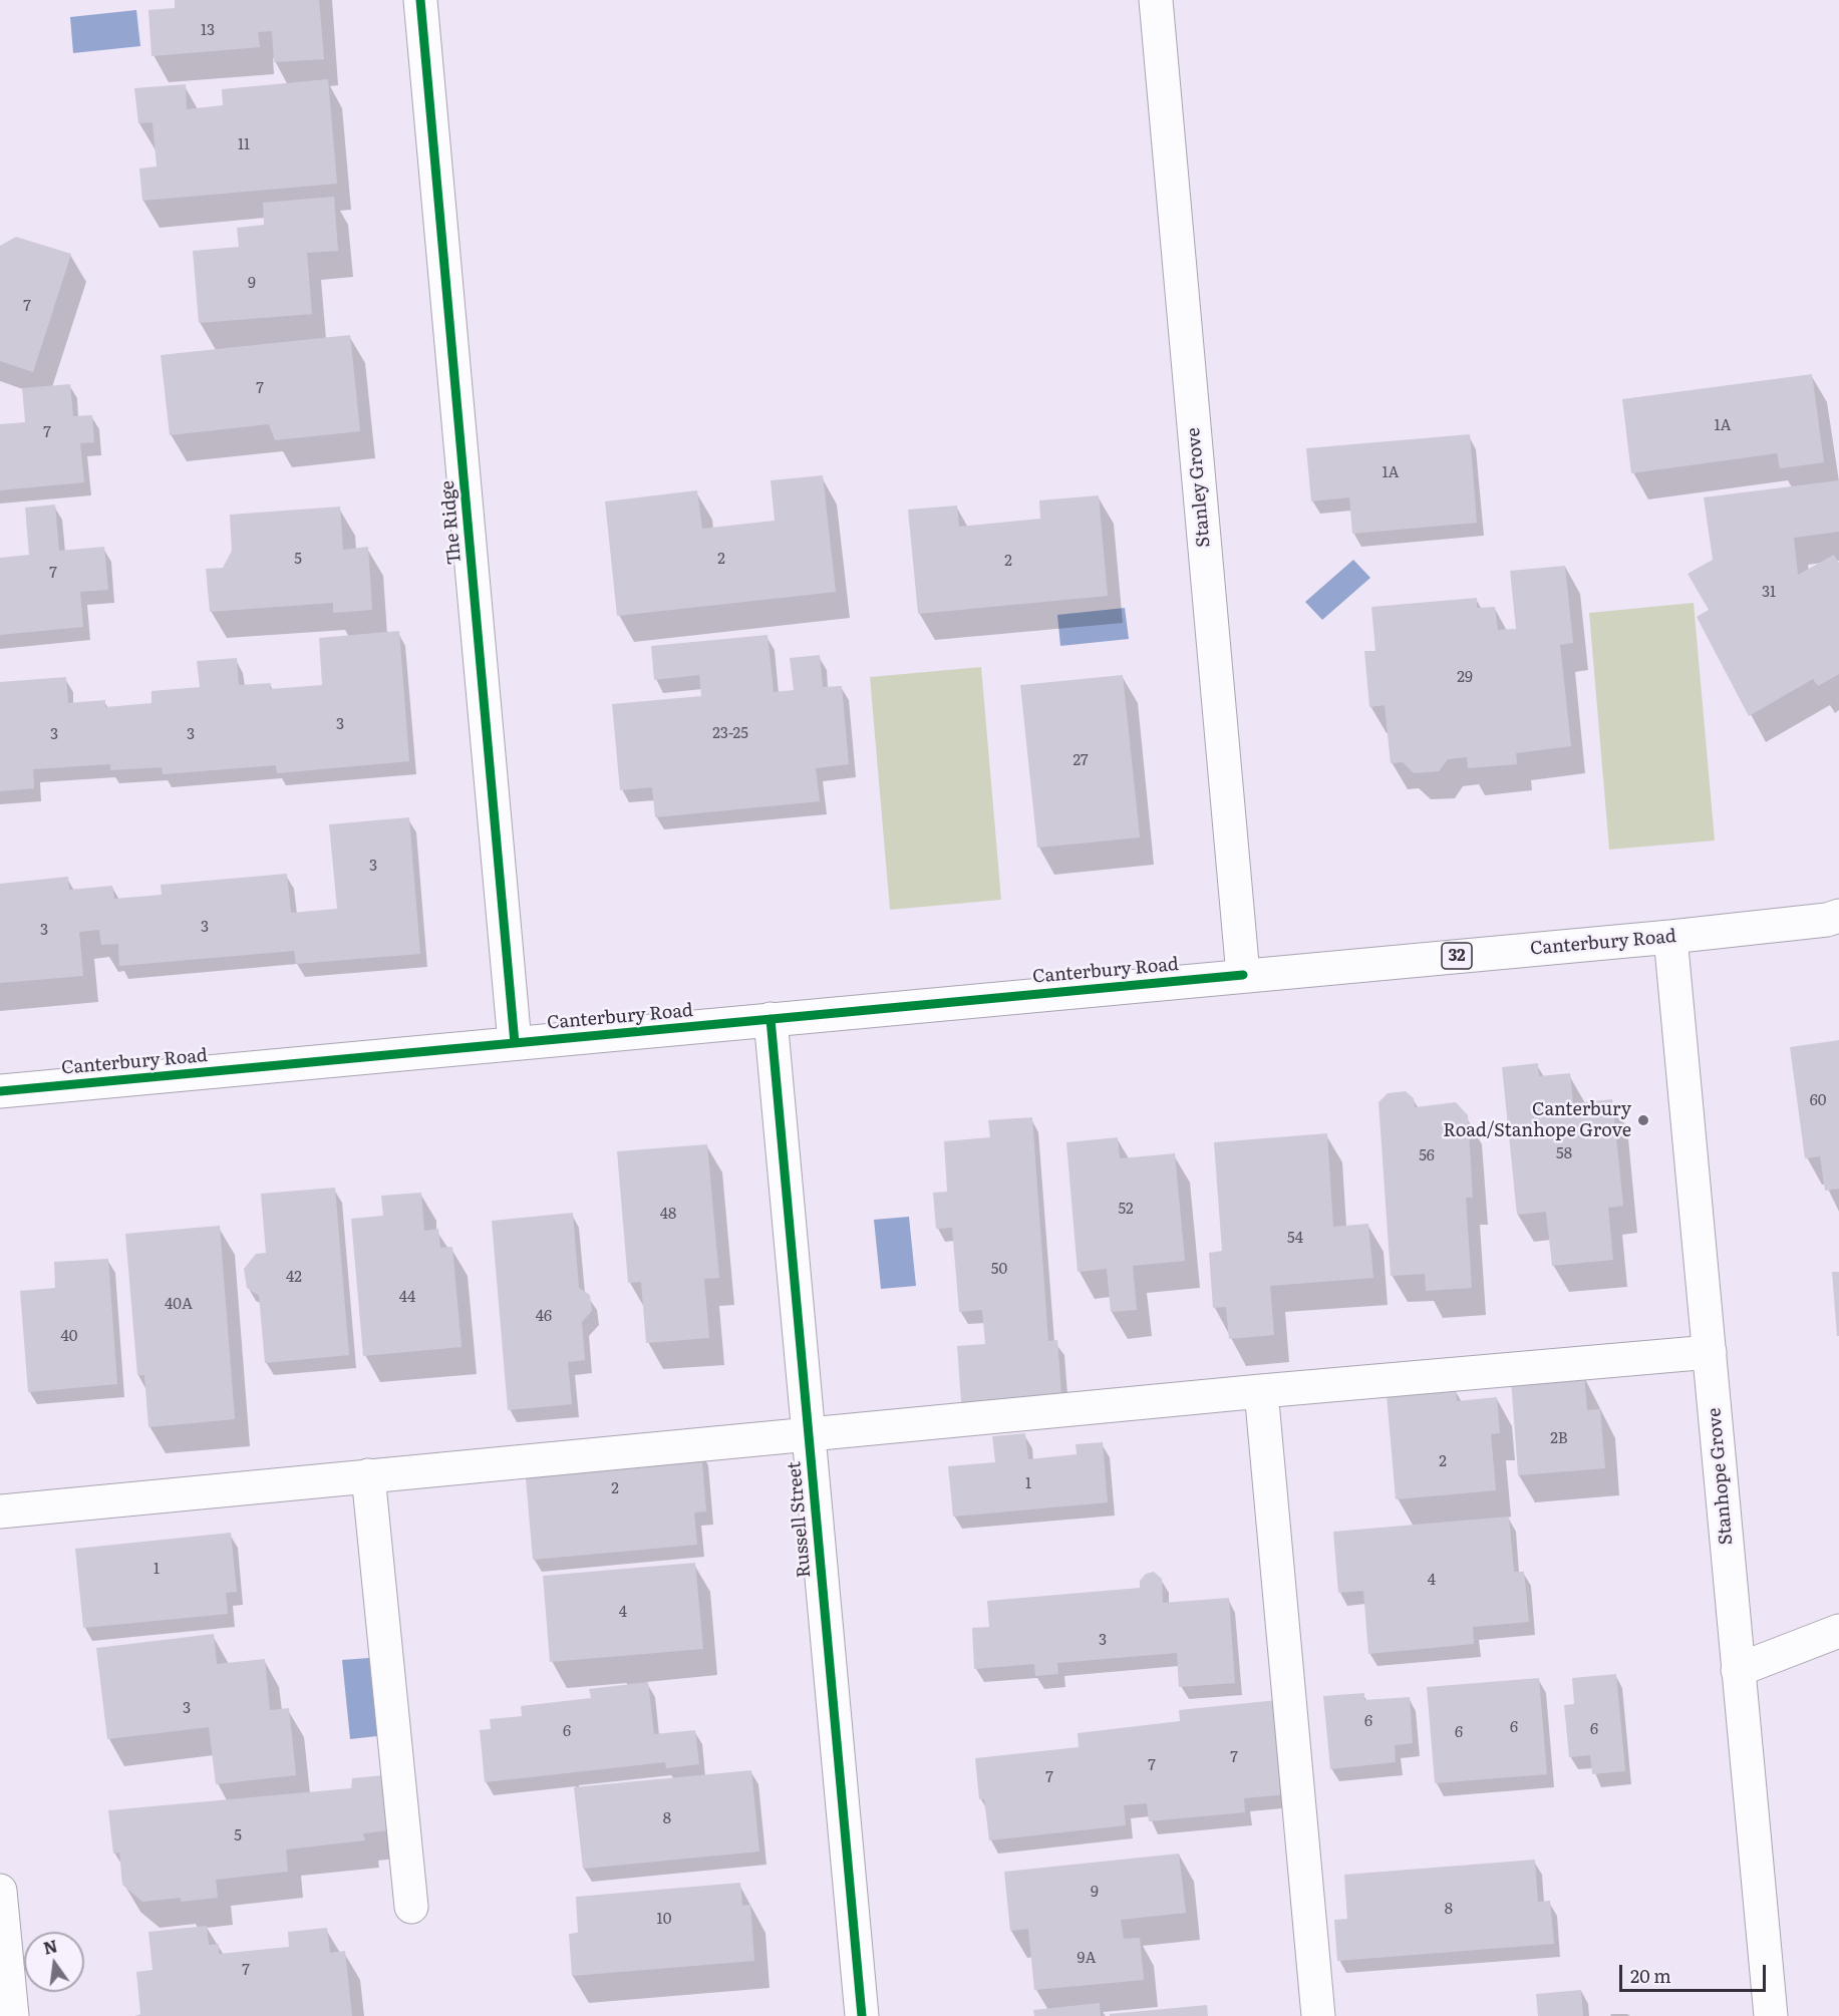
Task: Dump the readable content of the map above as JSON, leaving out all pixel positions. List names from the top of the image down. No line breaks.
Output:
{"streets":{"street":["Stanley Grove","The Ridge","Canterbury Road","32","Stanhope Grove","Russell Street"]},"crossings":[["Stanley Grove","Canterbury Road"],["The Ridge","Canterbury Road"],["Canterbury Road","Stanhope Grove"],["Canterbury Road","Russell Street"]],"places":["Canterbury Road/Stanhope Grove"],"house_numbers":["13","11","9","7","7","1A","7","1A","5","2","2","7","31","29","3","23-25","3","3","27","3","3","3","60","58","56","52","48","54","50","42","44","40A","46","40","2B","2","1","2","1","4","4","3","3","6","6","6","6","6","7","7","7","8","5","9","8","10","9A","7"],"scale_bar":"20 m","north":"top"}
